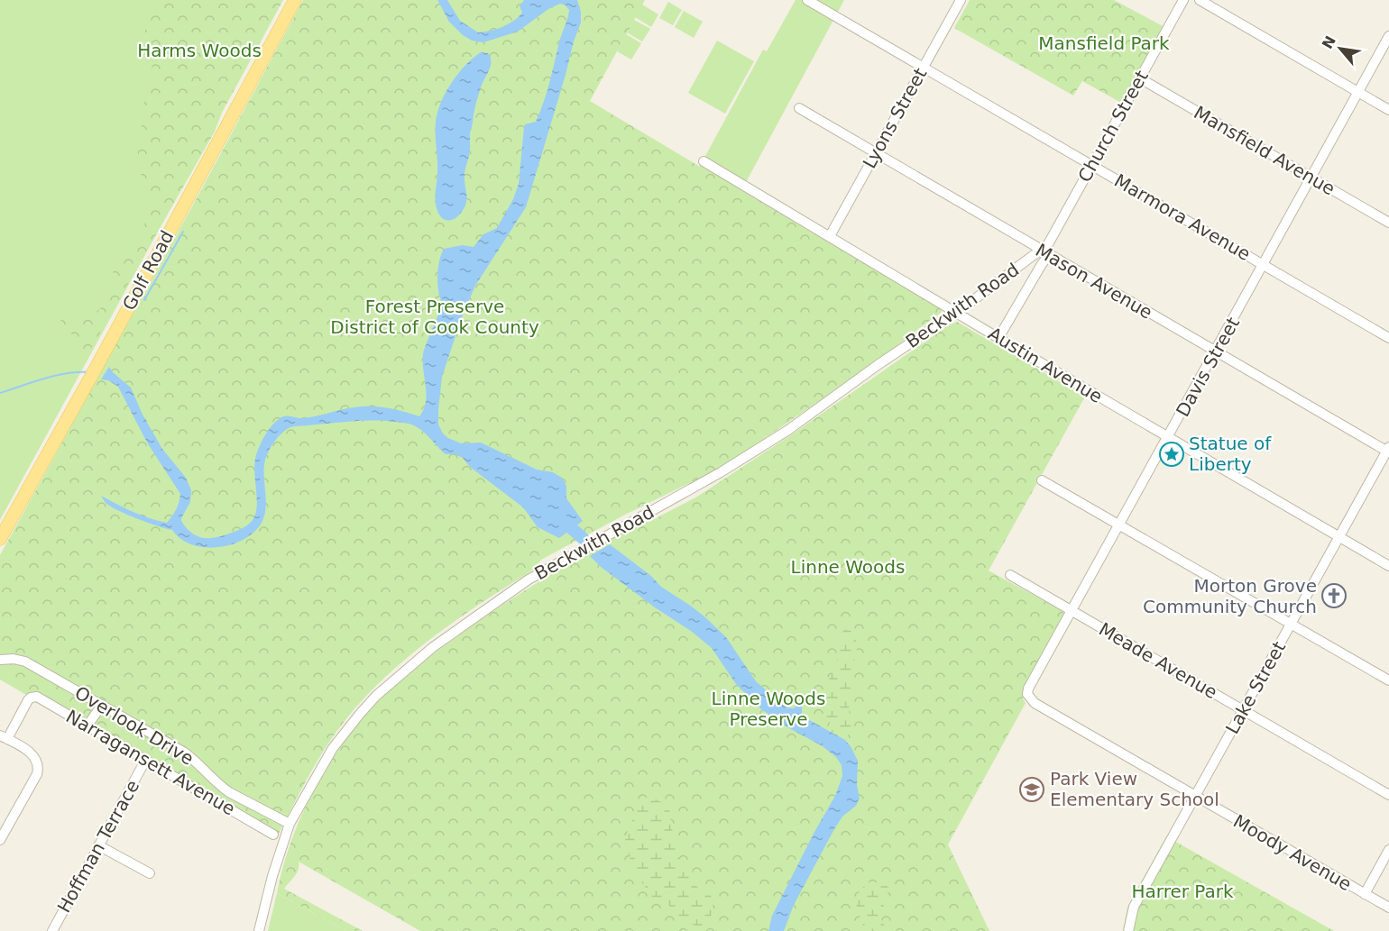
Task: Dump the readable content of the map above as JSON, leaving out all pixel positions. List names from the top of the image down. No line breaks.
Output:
{"streets":{"main road":["Golf Road"],"street":["Lyons Street","Church Street","Mansfield Avenue","Marmora Avenue","Mason Avenue","Beckwith Road","Austin Avenue","Davis Street","Meade Avenue","Lake Street","Overlook Drive","Narragansett Avenue","Hoffman Terrace","Moody Avenue"]},"crossings":[["Lyons Street","Marmora Avenue"],["Lyons Street","Mason Avenue"],["Lyons Street","Austin Avenue"],["Church Street","Mansfield Avenue"],["Church Street","Marmora Avenue"],["Church Street","Mason Avenue"],["Church Street","Beckwith Road"],["Church Street","Austin Avenue"],["Mansfield Avenue","Davis Street"],["Marmora Avenue","Davis Street"],["Mason Avenue","Beckwith Road"],["Mason Avenue","Davis Street"],["Mason Avenue","Lake Street"],["Beckwith Road","Austin Avenue"],["Beckwith Road","Overlook Drive"],["Austin Avenue","Davis Street"],["Austin Avenue","Lake Street"],["Davis Street","Meade Avenue"],["Davis Street","Moody Avenue"],["Meade Avenue","Lake Street"],["Lake Street","Moody Avenue"],["Narragansett Avenue","Hoffman Terrace"]],"parks":["Mansfield Park","Harms Woods","Forest Preserve District of Cook County","Linne Woods","Linne Woods Preserve","Harrer Park"],"places":{"place":["Statue of Liberty"],"church":["Morton Grove Community Church"],"school or university":["Park View Elementary School"]},"north":"top left"}
